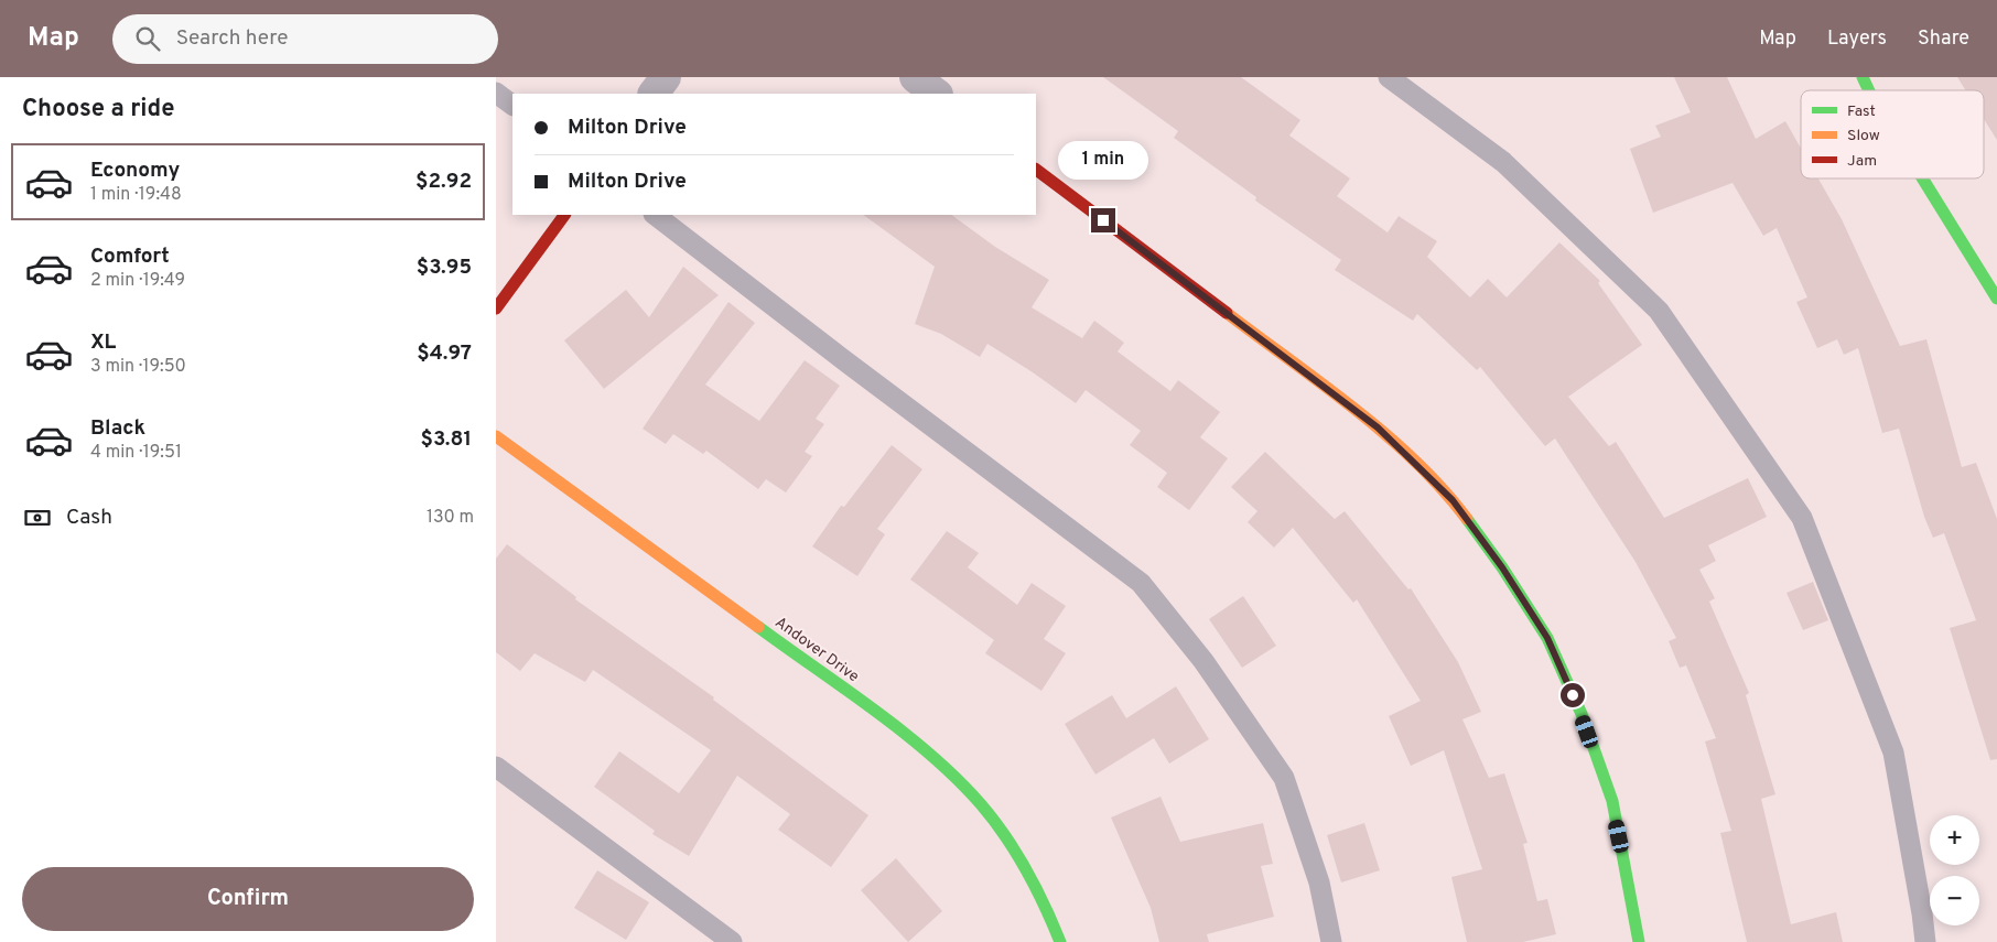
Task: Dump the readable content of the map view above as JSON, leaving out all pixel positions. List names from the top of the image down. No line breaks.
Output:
{"streets":{"street":["Andover Drive"]},"legend":["Fast","Slow","Jam"],"page":{"header":"Map","search":"Search here","nav":["Map","Layers","Share"],"heading":"Choose a ride","banner":["Milton Drive","Milton Drive"],"bubble":"1 min","list":[{"name":"Economy","note":"1 min · 19:48","value":"$2.92"},{"name":"Comfort","note":"2 min · 19:49","value":"$3.95"},{"name":"XL","note":"3 min · 19:50","value":"$4.97"},{"name":"Black","note":"4 min · 19:51","value":"$3.81"}],"pay":["Cash","130 m"],"map_buttons":["+","−"],"buttons":"Confirm"}}
